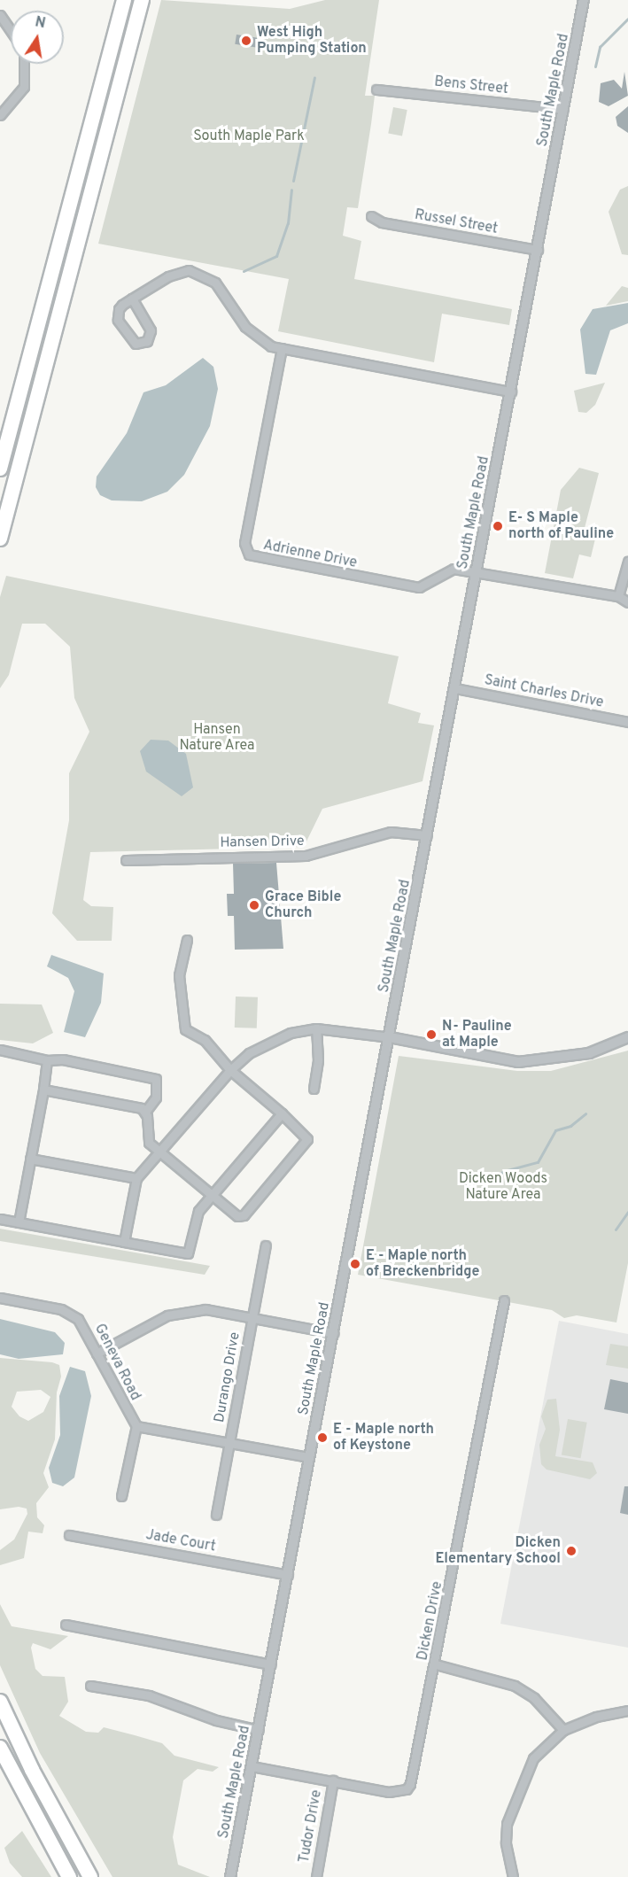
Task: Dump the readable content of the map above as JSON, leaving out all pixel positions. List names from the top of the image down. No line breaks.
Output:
{"streets":{"street":["Bens Street","South Maple Road","Russel Street","Adrienne Drive","Saint Charles Drive","Hansen Drive","Geneva Road","Durango Drive","Jade Court","Dicken Drive","Tudor Drive"]},"crossings":[["Bens Street","South Maple Road"],["South Maple Road","Russel Street"],["South Maple Road","Adrienne Drive"],["South Maple Road","Saint Charles Drive"],["South Maple Road","Hansen Drive"],["South Maple Road","Jade Court"],["South Maple Road","Dicken Drive"],["Dicken Drive","Tudor Drive"]],"parks":["South Maple Park","Hansen Nature Area","Dicken Woods Nature Area"],"places":["West High Pumping Station","E- S Maple north of Pauline","Grace Bible Church","N- Pauline at Maple","E - Maple north of Breckenbridge","E - Maple north of Keystone","Dicken Elementary School"],"north":"top"}
